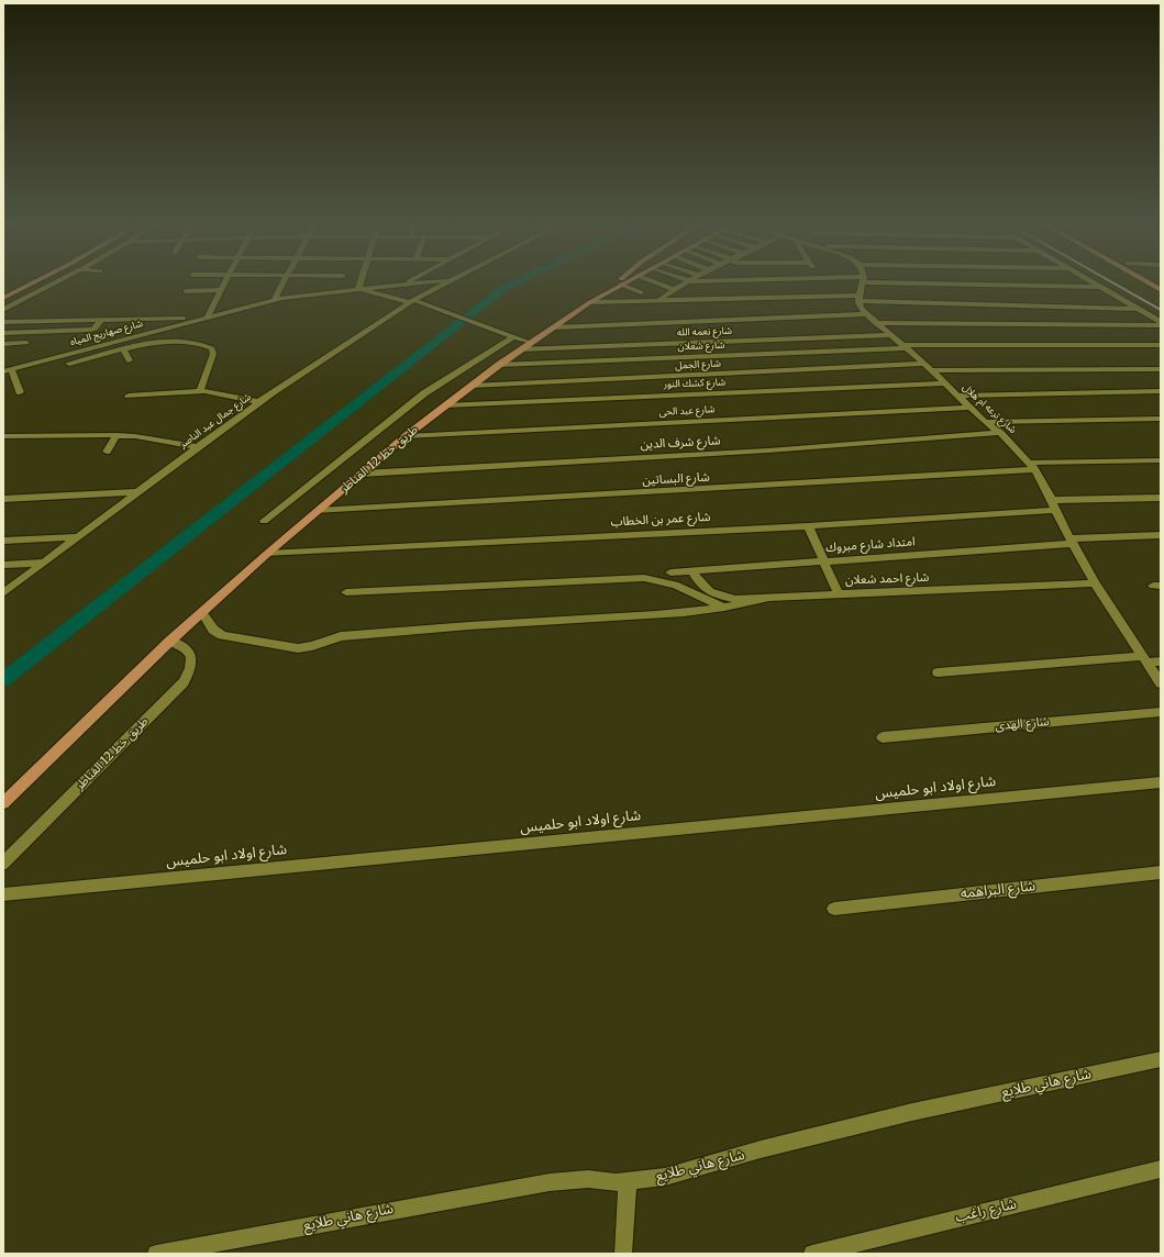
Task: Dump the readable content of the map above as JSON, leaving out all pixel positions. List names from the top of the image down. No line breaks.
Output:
{"streets":{"main road":["طريق خط 12 القناطر"],"street":["شارع نعمه الله","شارع صهاريج المياه","شارع شعلان","شارع الجمل","شارع كشك النور","شارع ترعه ام هلال","شارع عبد الحى","شارع جمال عبد الناصر","شارع شرف الدين","شارع البساتين","شارع عمر بن الخطاب","امتداد شارع مبروك","شارع احمد شعلان","شارع الهدى","شارع اولاد ابو حلميس","شارع البراهمه","شارع هاني طلايع","شارع راغب"]},"crossings":[["شارع نعمه الله","شارع ترعه ام هلال"],["شارع نعمه الله","طريق خط 12 القناطر"],["شارع شعلان","شارع ترعه ام هلال"],["شارع شعلان","طريق خط 12 القناطر"],["شارع الجمل","شارع ترعه ام هلال"],["شارع الجمل","طريق خط 12 القناطر"],["شارع كشك النور","شارع ترعه ام هلال"],["شارع كشك النور","طريق خط 12 القناطر"],["شارع ترعه ام هلال","شارع عبد الحى"],["شارع ترعه ام هلال","شارع شرف الدين"],["شارع ترعه ام هلال","شارع البساتين"],["شارع ترعه ام هلال","شارع عمر بن الخطاب"],["شارع ترعه ام هلال","امتداد شارع مبروك"],["شارع ترعه ام هلال","شارع احمد شعلان"],["شارع عبد الحى","طريق خط 12 القناطر"],["شارع شرف الدين","طريق خط 12 القناطر"],["طريق خط 12 القناطر","شارع البساتين"],["طريق خط 12 القناطر","شارع عمر بن الخطاب"],["امتداد شارع مبروك","شارع احمد شعلان"]]}
